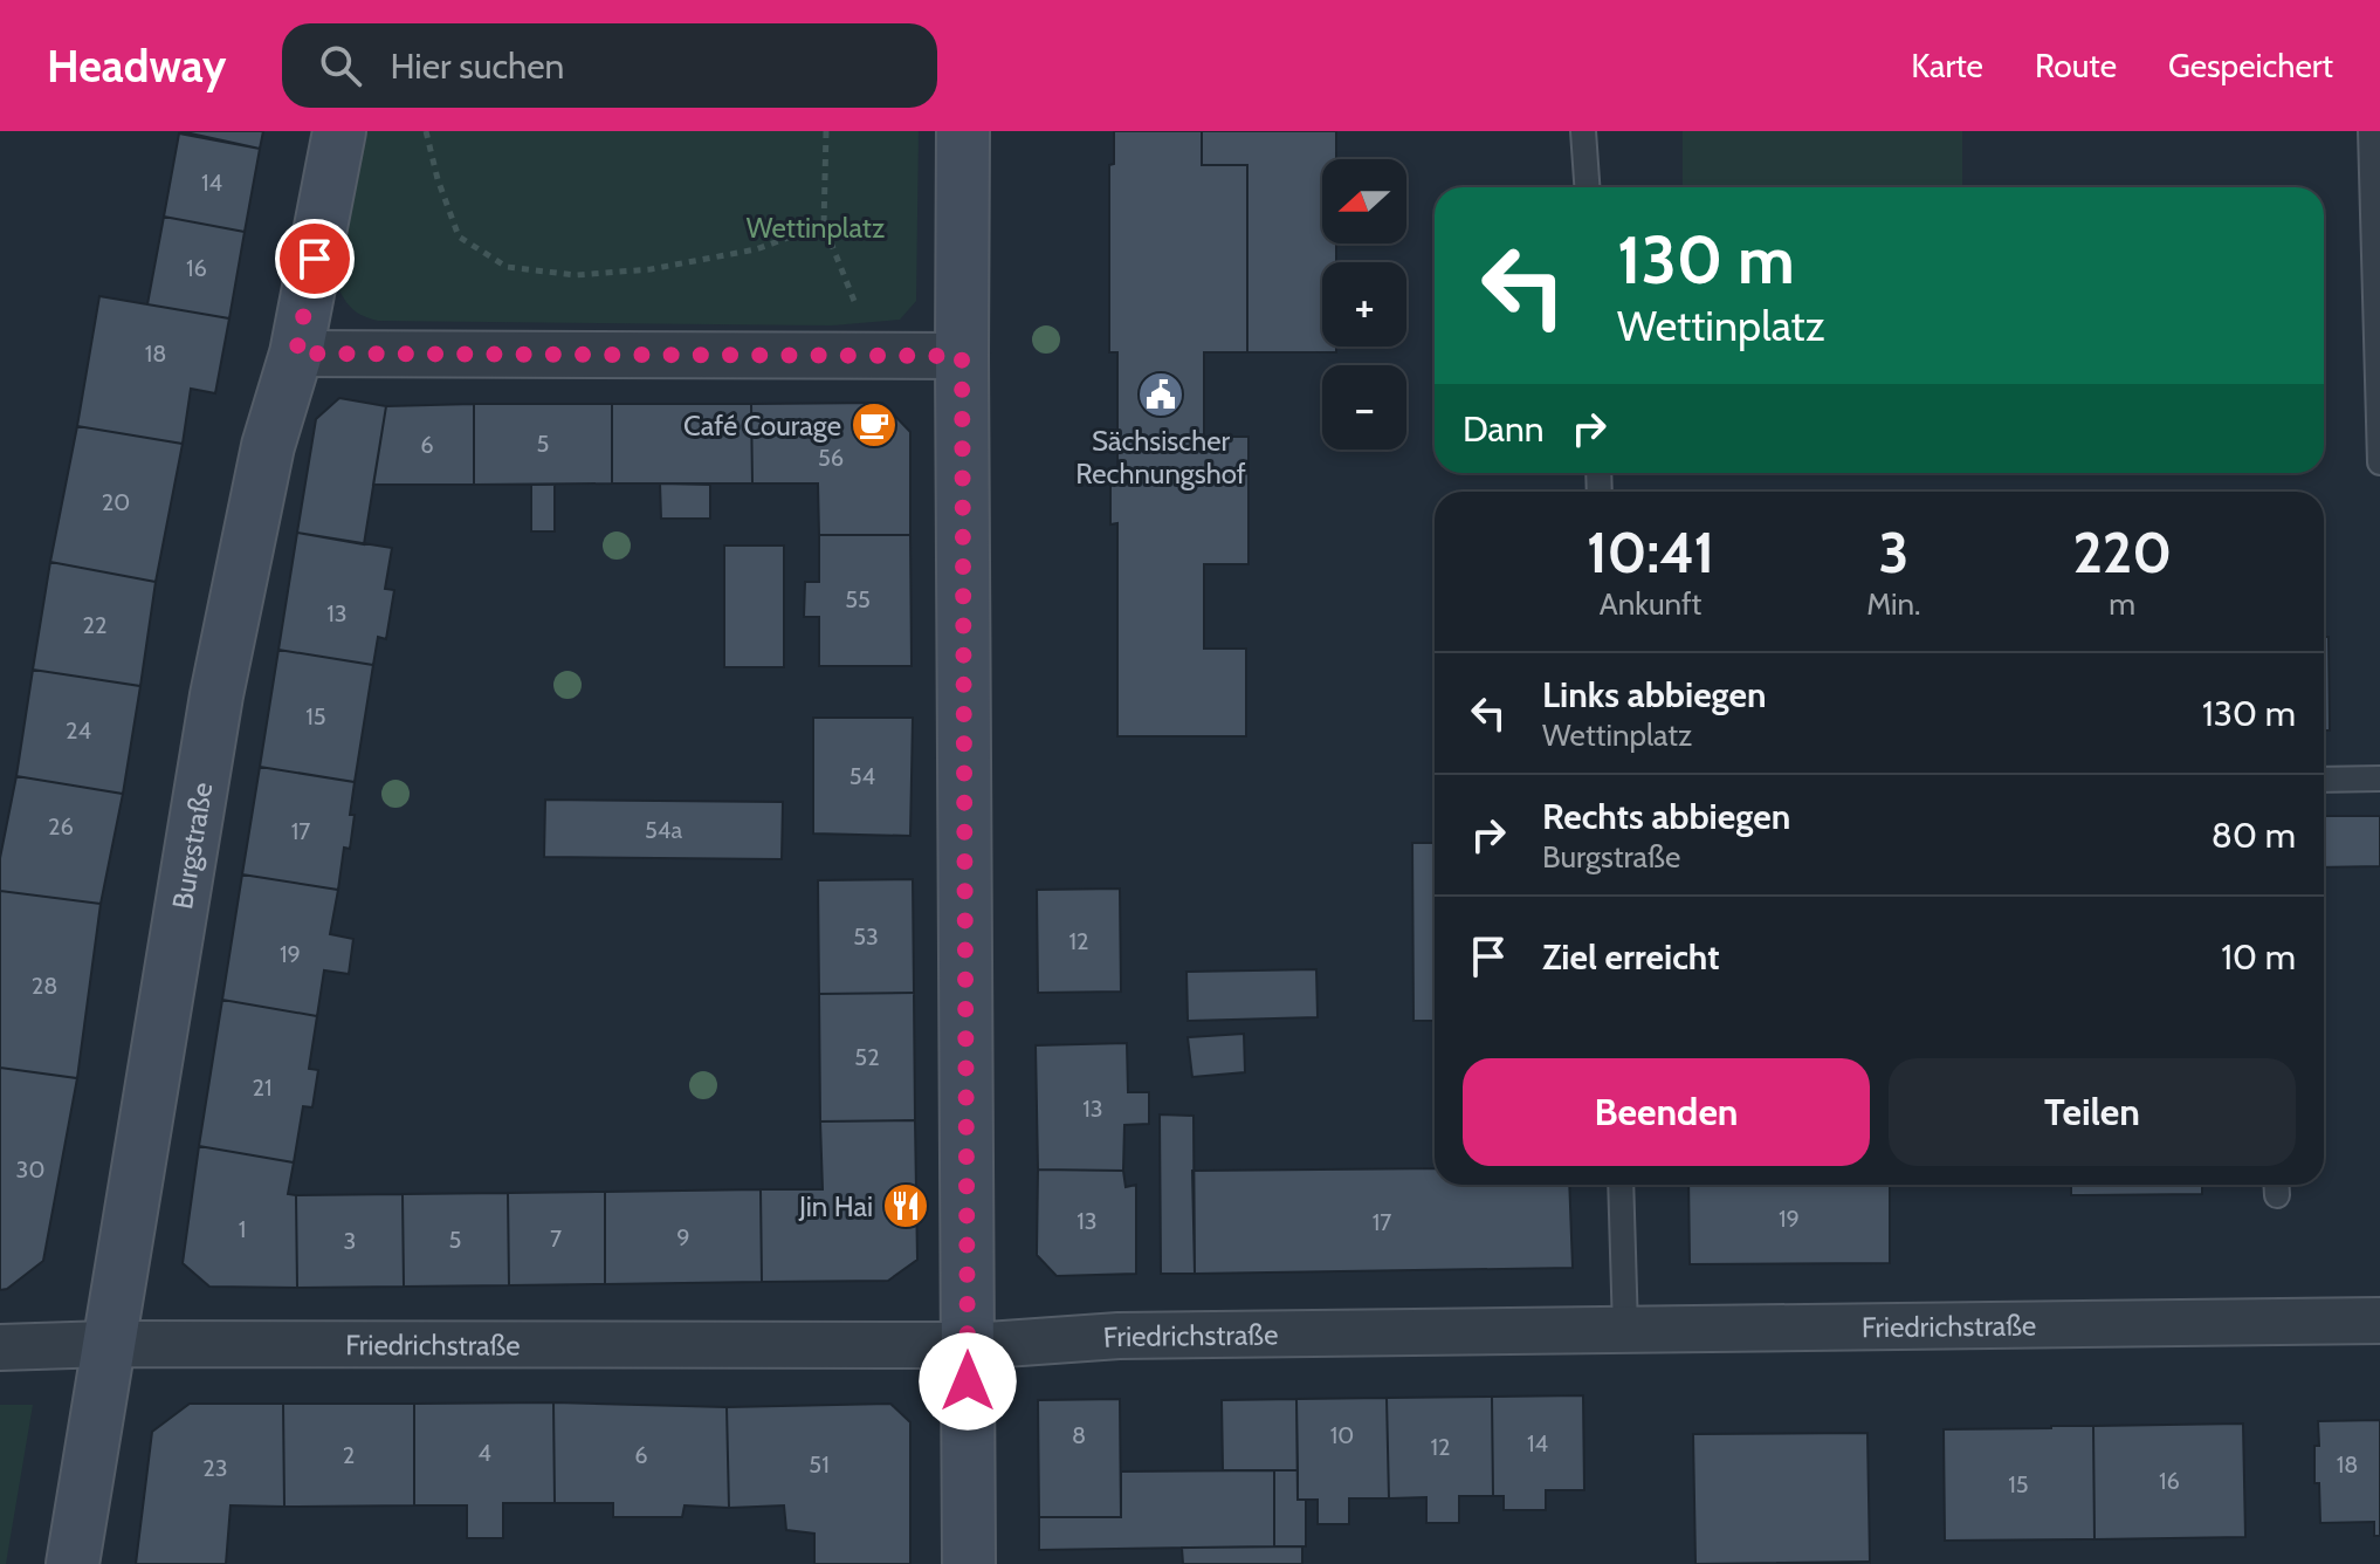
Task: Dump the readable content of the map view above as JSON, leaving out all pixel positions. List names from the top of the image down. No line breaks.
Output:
{"streets":{"main road":["Burgstraße"],"street":["Friedrichstraße"]},"crossings":[["Burgstraße","Friedrichstraße"]],"parks":["Wettinplatz"],"places":{"public building":["Sächsischer Rechnungshof"],"cafe":["Café Courage"],"restaurant":["Jin Hai"]},"house_numbers":["14","16","18","5","6","56","20","55","13","22","15","24","54","26","54a","17","53","12","19","28","52","21","13","30","19","13","17","1","9","7","5","3","8","10","14","12","4","2","6","51","18","23","16","15"],"north":"left","page":{"header":"Headway","search":"Hier suchen","nav":["Karte","Route","Gespeichert"],"map_buttons":["+","−"],"turn":["130 m","Wettinplatz"],"then":"Dann","eta":["10:41","Ankunft","3","Min.","220","m"],"list":[{"name":"Links abbiegen","note":"Wettinplatz","value":"130 m"},{"name":"Rechts abbiegen","note":"Burgstraße","value":"80 m"},{"name":"Ziel erreicht","value":"10 m"}],"buttons":["Beenden","Teilen"]}}
